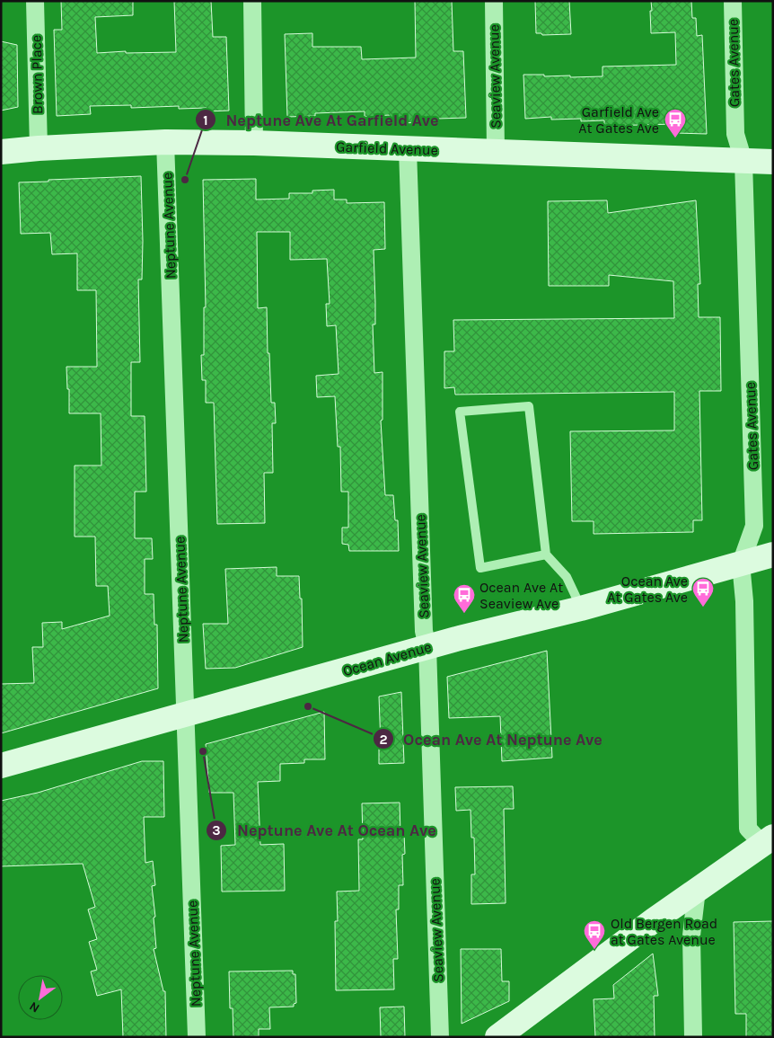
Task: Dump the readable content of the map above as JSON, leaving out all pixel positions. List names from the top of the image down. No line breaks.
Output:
{"streets":{"main road":["Garfield Avenue","Ocean Avenue"],"street":["Gates Avenue","Brown Place","Seaview Avenue","Neptune Avenue"]},"crossings":[["Gates Avenue","Garfield Avenue"],["Gates Avenue","Ocean Avenue"],["Brown Place","Garfield Avenue"],["Seaview Avenue","Garfield Avenue"],["Seaview Avenue","Ocean Avenue"],["Garfield Avenue","Neptune Avenue"],["Neptune Avenue","Ocean Avenue"]],"places":{"bus stop":["Garfield Ave At Gates Ave","Ocean Ave At Gates Ave","Ocean Ave At Seaview Ave","Old Bergen Road at Gates Avenue"],"other":["Neptune Ave At Garfield Ave","Ocean Ave At Neptune Ave","Neptune Ave At Ocean Ave"]},"north":"bottom left"}
